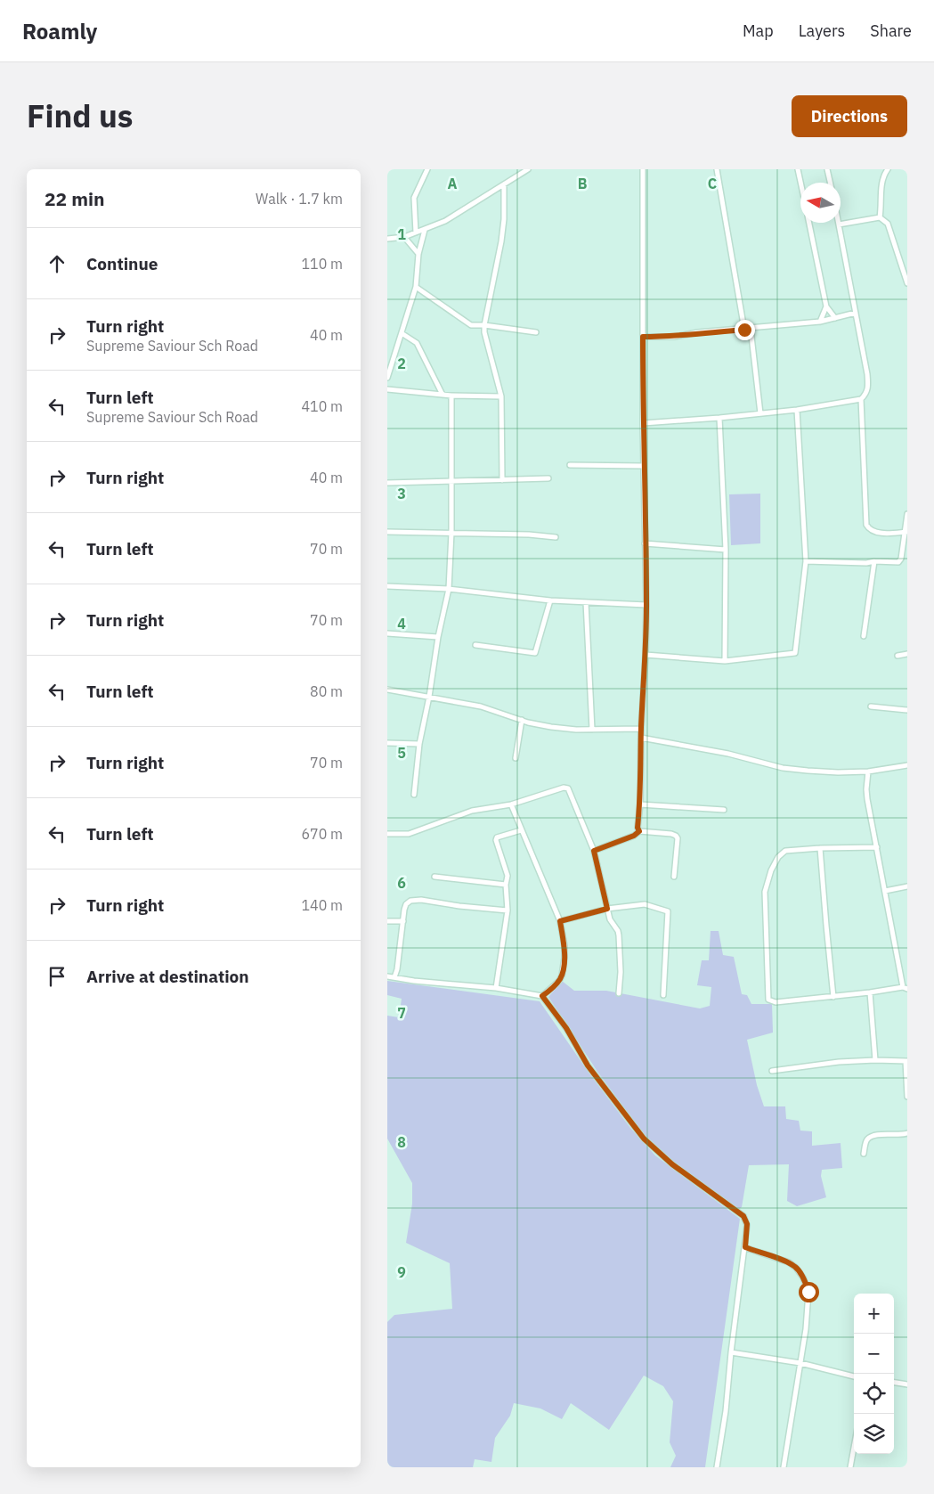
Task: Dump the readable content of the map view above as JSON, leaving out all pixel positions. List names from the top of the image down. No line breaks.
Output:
{"north":"left","page":{"header":"Roamly","nav":["Map","Layers","Share"],"title":"Find us","buttons":"Directions","heading":["22 min","Walk · 1.7 km"],"list":[["Continue","110 m"],["Turn right","Supreme Saviour Sch Road","40 m"],["Turn left","Supreme Saviour Sch Road","410 m"],["Turn right","40 m"],["Turn left","70 m"],["Turn right","70 m"],["Turn left","80 m"],["Turn right","70 m"],["Turn left","670 m"],["Turn right","140 m"],"Arrive at destination"],"map_buttons":["+","−"]},"grid":{"columns":["A","B","C"],"rows":["1","2","3","4","5","6","7","8","9"]}}
